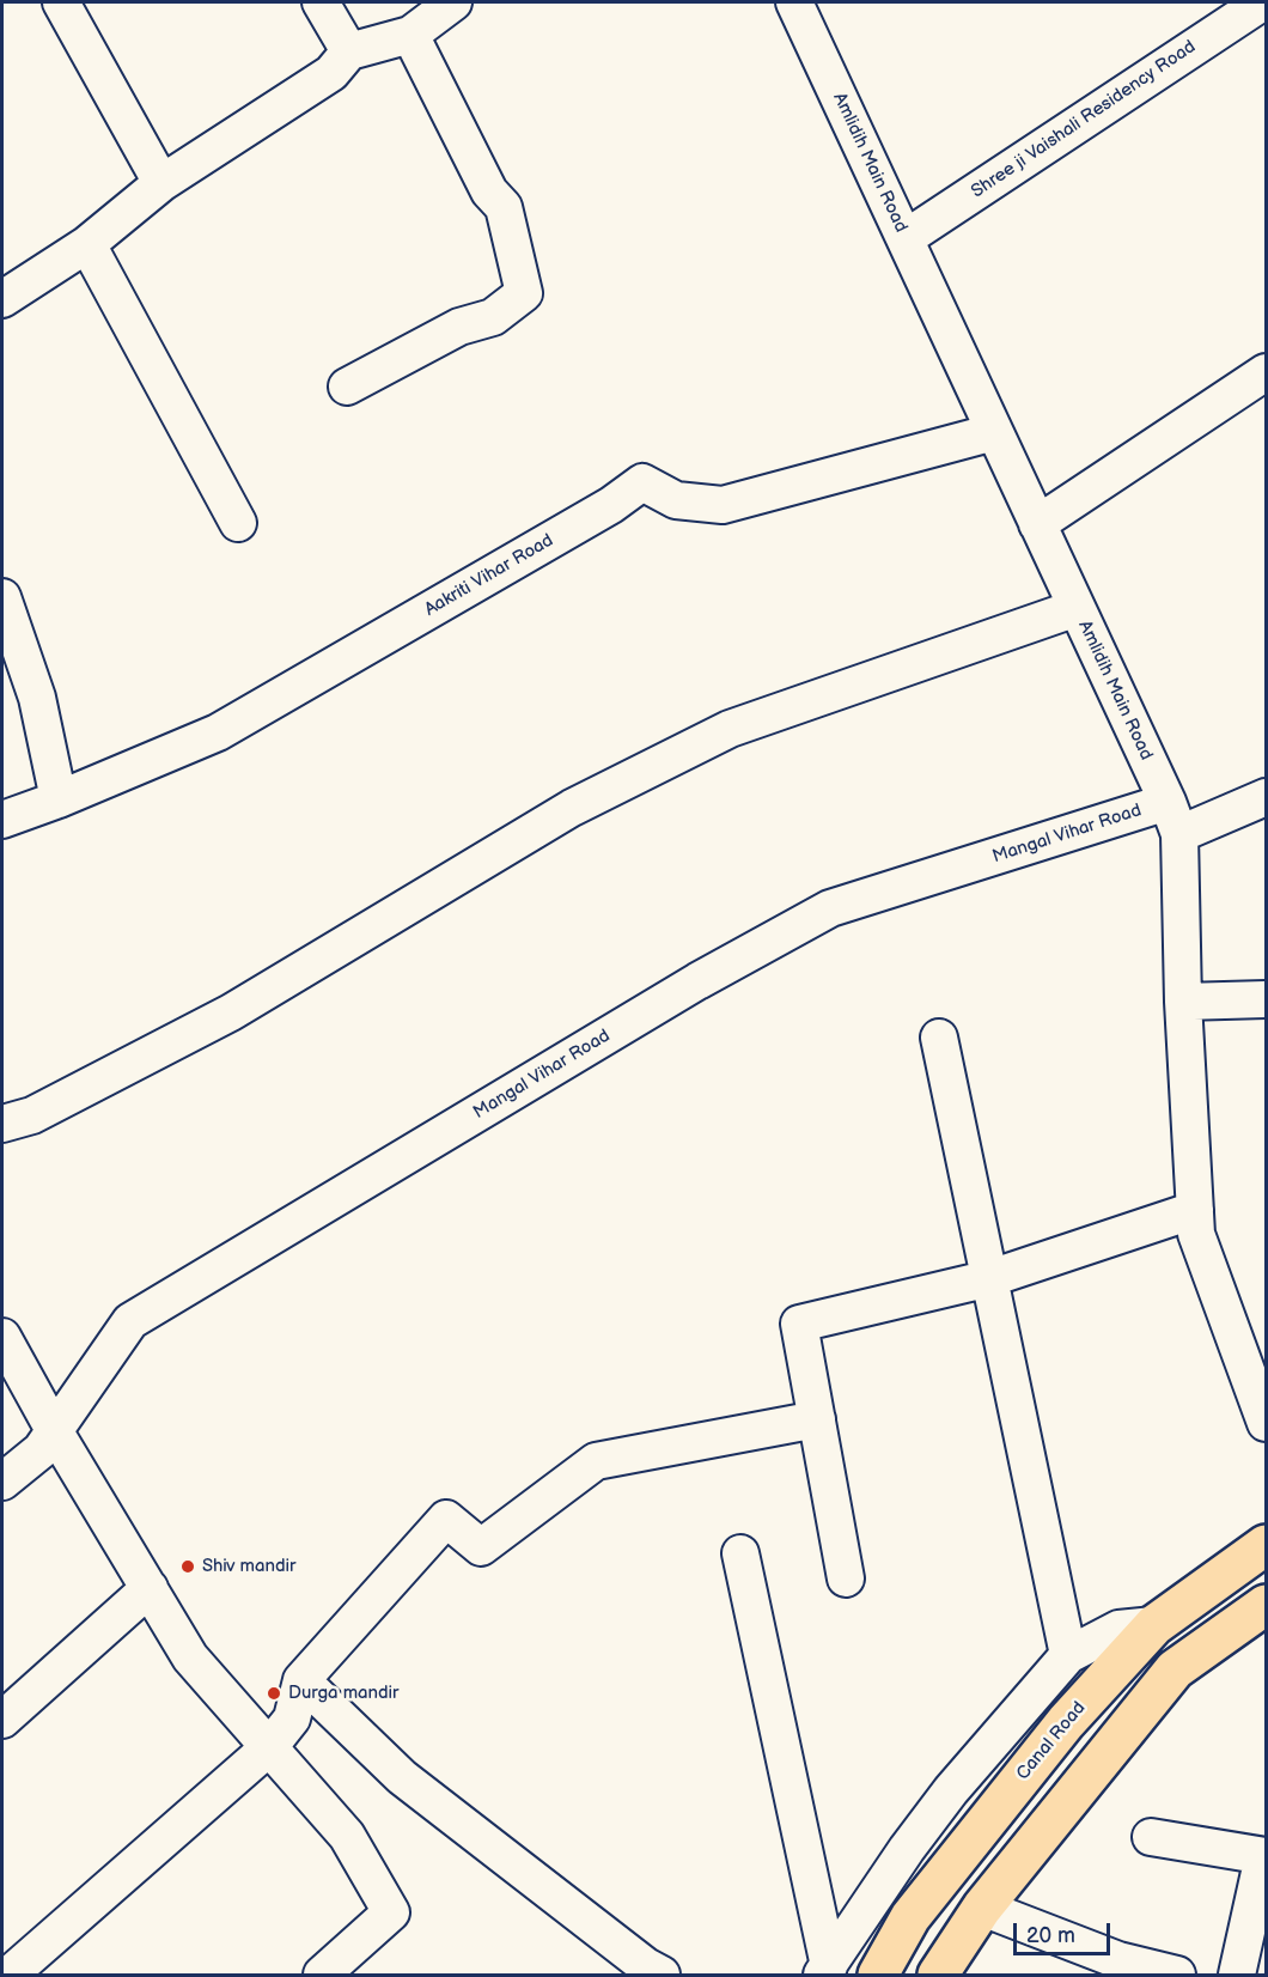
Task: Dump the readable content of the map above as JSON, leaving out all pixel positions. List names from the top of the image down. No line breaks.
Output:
{"streets":{"main road":["Canal Road"],"street":["Shree ji Vaishali Residency Road","Amlidih Main Road","Aakriti Vihar Road","Mangal Vihar Road"]},"crossings":[["Shree ji Vaishali Residency Road","Amlidih Main Road"],["Amlidih Main Road","Aakriti Vihar Road"],["Amlidih Main Road","Mangal Vihar Road"]],"places":["Shiv mandir","Durga mandir"],"scale_bar":"20 m"}
